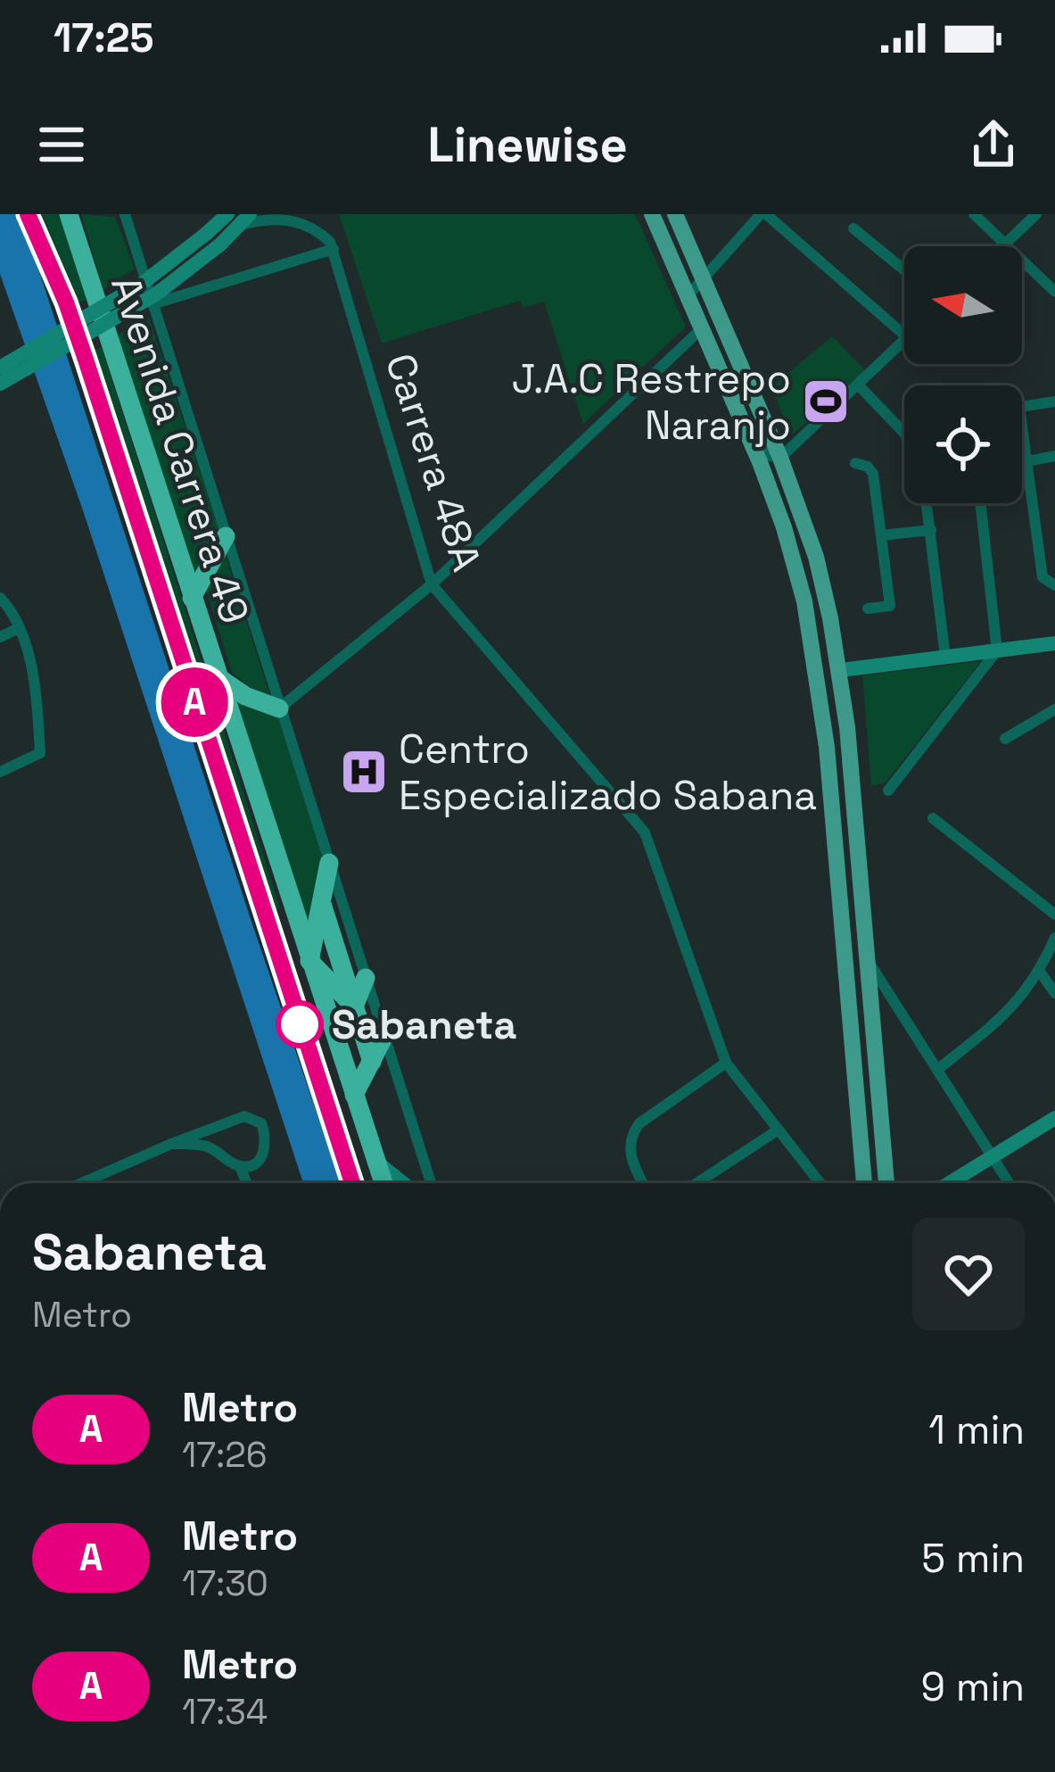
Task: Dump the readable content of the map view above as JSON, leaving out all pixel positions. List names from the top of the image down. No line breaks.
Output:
{"streets":{"highway":["Avenida Carrera 49"],"street":["Carrera 48A"]},"places":{"sports":["J.A.C Restrepo Naranjo"],"hospital":["Centro Especializado Sabana"],"other":["Sabaneta"]},"lines":["metro line A"],"north":"left","page":{"status":"17:25","header":"Linewise","on_map":"A","heading":["Sabaneta","Metro"],"list":[{"mark":"A","name":"Metro","note":"17:26","value":"1 min"},{"mark":"A","name":"Metro","note":"17:30","value":"5 min"},{"mark":"A","name":"Metro","note":"17:34","value":"9 min"}]}}
